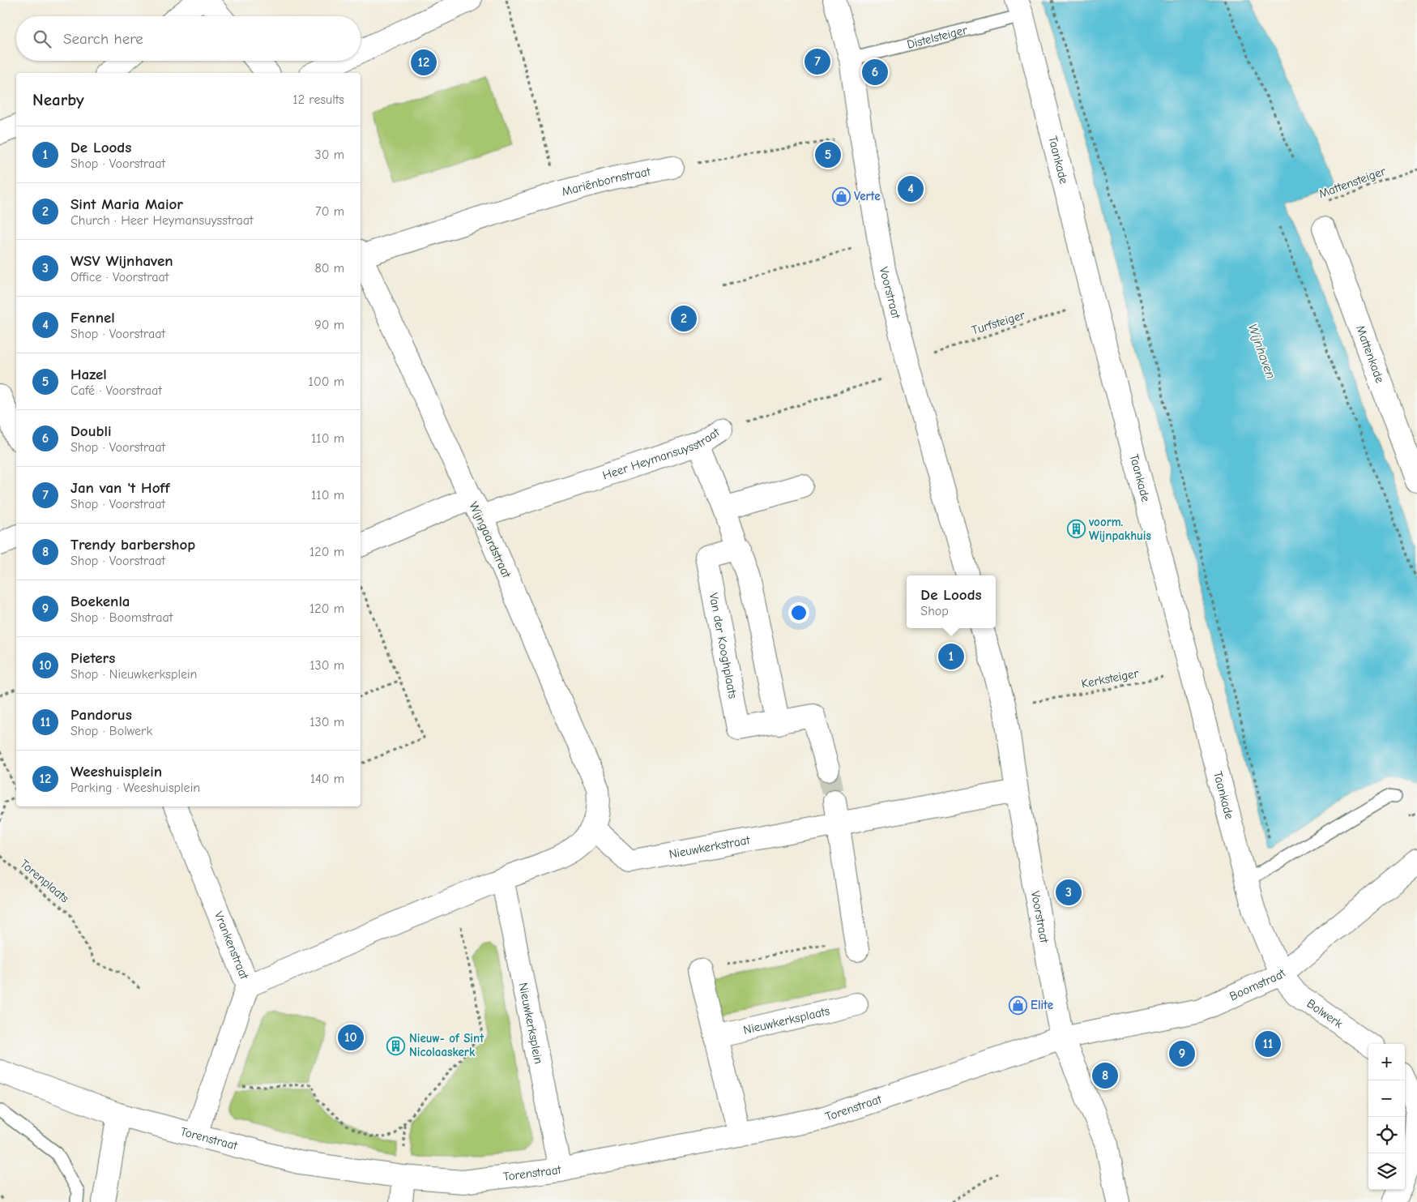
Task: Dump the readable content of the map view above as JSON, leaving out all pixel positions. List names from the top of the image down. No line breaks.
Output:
{"streets":{"street":["Taankade","Mariënbornstraat","Voorstraat","Mattenkade","Heer Heymansuysstraat","Wijngaardstraat","Van der Kooghplaats","Nieuwkerkstraat","Vrankenstraat","Boomstraat","Bolwerk","Nieuwkerksplaats","Nieuwkerksplein","Torenstraat"],"lane":["Distelsteiger"],"path":["Mattensteiger","Turfsteiger","Kerksteiger","Torenplaats"]},"crossings":[["Distelsteiger","Taankade"],["Distelsteiger","Voorstraat"],["Taankade","Turfsteiger"],["Taankade","Kerksteiger"],["Taankade","Boomstraat"],["Taankade","Bolwerk"],["Mattensteiger","Mattenkade"],["Voorstraat","Turfsteiger"],["Voorstraat","Heer Heymansuysstraat"],["Voorstraat","Nieuwkerkstraat"],["Voorstraat","Boomstraat"],["Voorstraat","Torenstraat"],["Turfsteiger","Heer Heymansuysstraat"],["Heer Heymansuysstraat","Wijngaardstraat"],["Wijngaardstraat","Nieuwkerkstraat"],["Vrankenstraat","Torenstraat"],["Boomstraat","Bolwerk"],["Boomstraat","Torenstraat"],["Nieuwkerksplein","Torenstraat"]],"water":["Wijnhaven"],"places":{"shop":["Verte","Elite"],"building":["voorm. Wijnpakhuis","Nieuw- of Sint Nicolaaskerk"]},"page":{"search":"Search here","pins":["7","12","6","5","4","2","1","3","10","11","9","8"],"heading":["Nearby","12 results"],"list":[{"mark":"1","name":"De Loods","note":"Shop · Voorstraat","value":"30 m"},{"mark":"2","name":"Sint Maria Maior","note":"Church · Heer Heymansuysstraat","value":"70 m"},{"mark":"3","name":"WSV Wijnhaven","note":"Office · Voorstraat","value":"80 m"},{"mark":"4","name":"Fennel","note":"Shop · Voorstraat","value":"90 m"},{"mark":"5","name":"Hazel","note":"Café · Voorstraat","value":"100 m"},{"mark":"6","name":"Doubli","note":"Shop · Voorstraat","value":"110 m"},{"mark":"7","name":"Jan van 't Hoff","note":"Shop · Voorstraat","value":"110 m"},{"mark":"8","name":"Trendy barbershop","note":"Shop · Voorstraat","value":"120 m"},{"mark":"9","name":"Boekenla","note":"Shop · Boomstraat","value":"120 m"},{"mark":"10","name":"Pieters","note":"Shop · Nieuwkerksplein","value":"130 m"},{"mark":"11","name":"Pandorus","note":"Shop · Bolwerk","value":"130 m"},{"mark":"12","name":"Weeshuisplein","note":"Parking · Weeshuisplein","value":"140 m"}],"popup":["De Loods","Shop"],"map_buttons":["+","−"]}}
